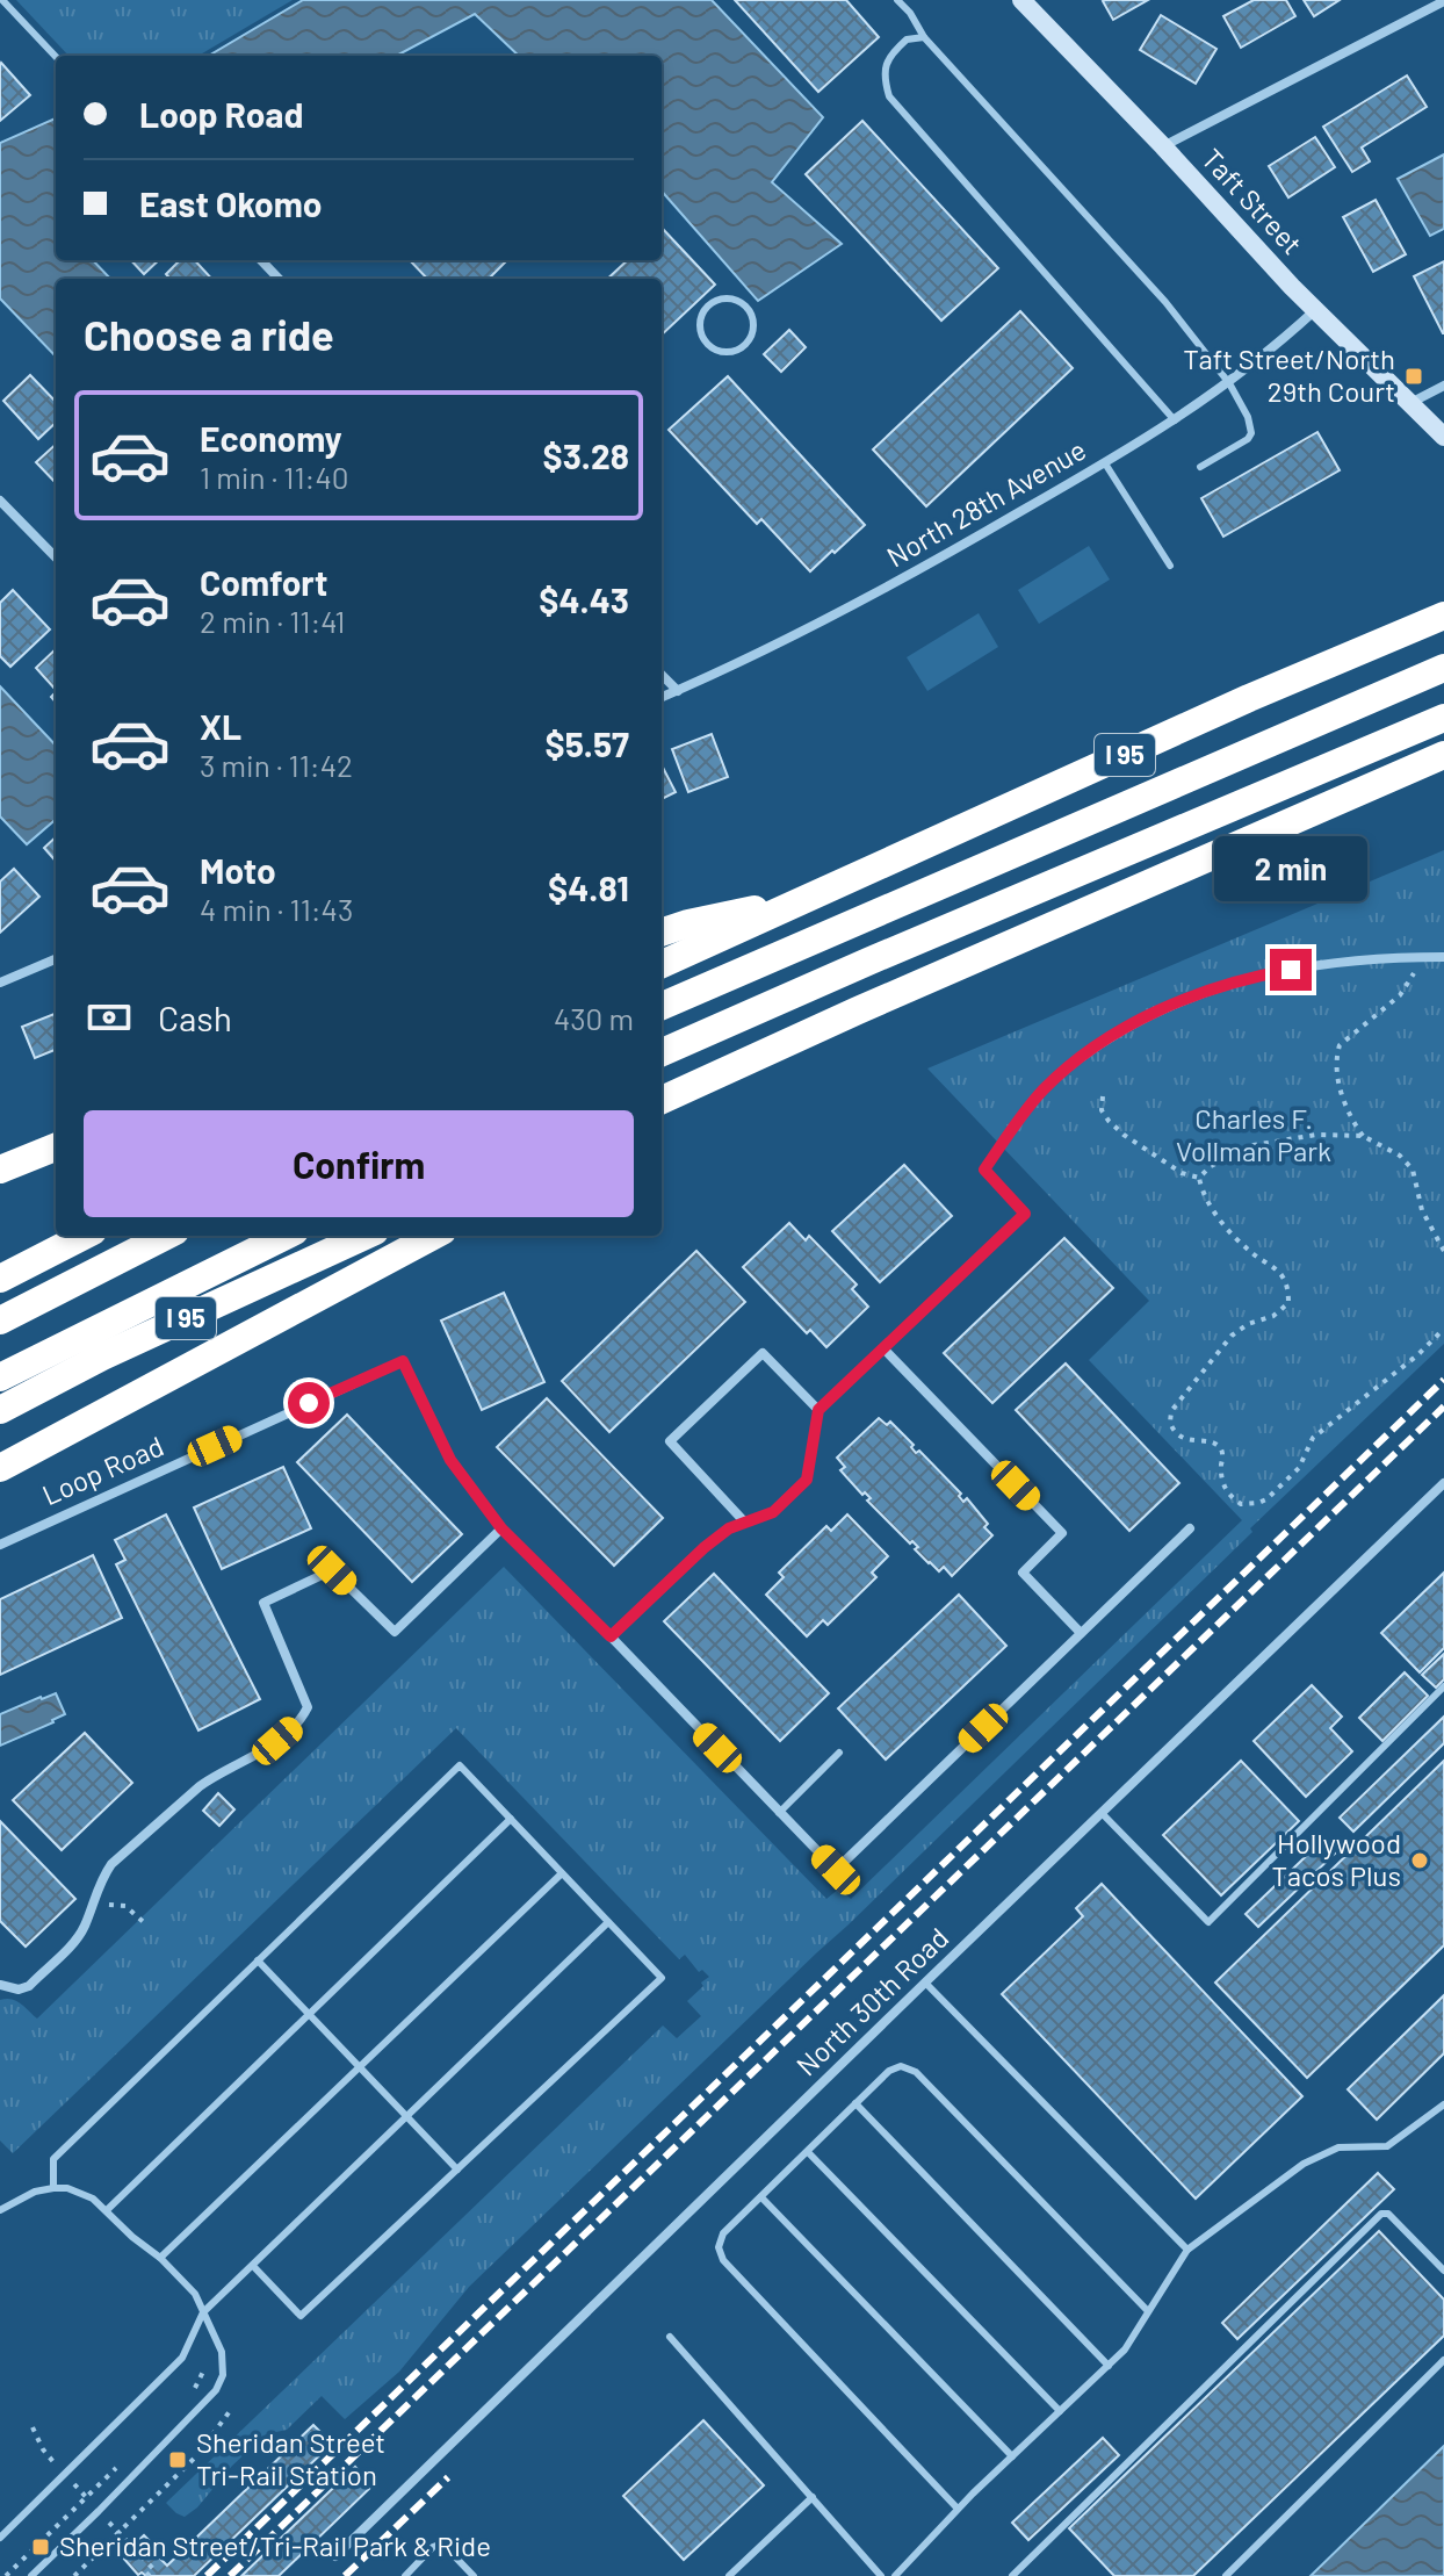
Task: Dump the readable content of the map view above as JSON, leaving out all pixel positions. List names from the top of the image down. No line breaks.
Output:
{"streets":{"highway":["I 95"],"street":["Taft Street","North 28th Avenue","Loop Road","North 30th Road"]},"crossings":[["Taft Street","North 28th Avenue"]],"parks":["Charles F. Vollman Park"],"places":{"transit":["Taft Street/North 29th Court","Sheridan Street Tri-Rail Station","Sheridan Street/Tri-Rail Park & Ride"],"other":["Hollywood Tacos Plus"]},"page":{"banner":["Loop Road","East Okomo"],"heading":"Choose a ride","list":[{"name":"Economy","note":"1 min · 11:40","value":"$3.28"},{"name":"Comfort","note":"2 min · 11:41","value":"$4.43"},{"name":"XL","note":"3 min · 11:42","value":"$5.57"},{"name":"Moto","note":"4 min · 11:43","value":"$4.81"}],"bubble":"2 min","pay":["Cash","430 m"],"buttons":"Confirm"}}
